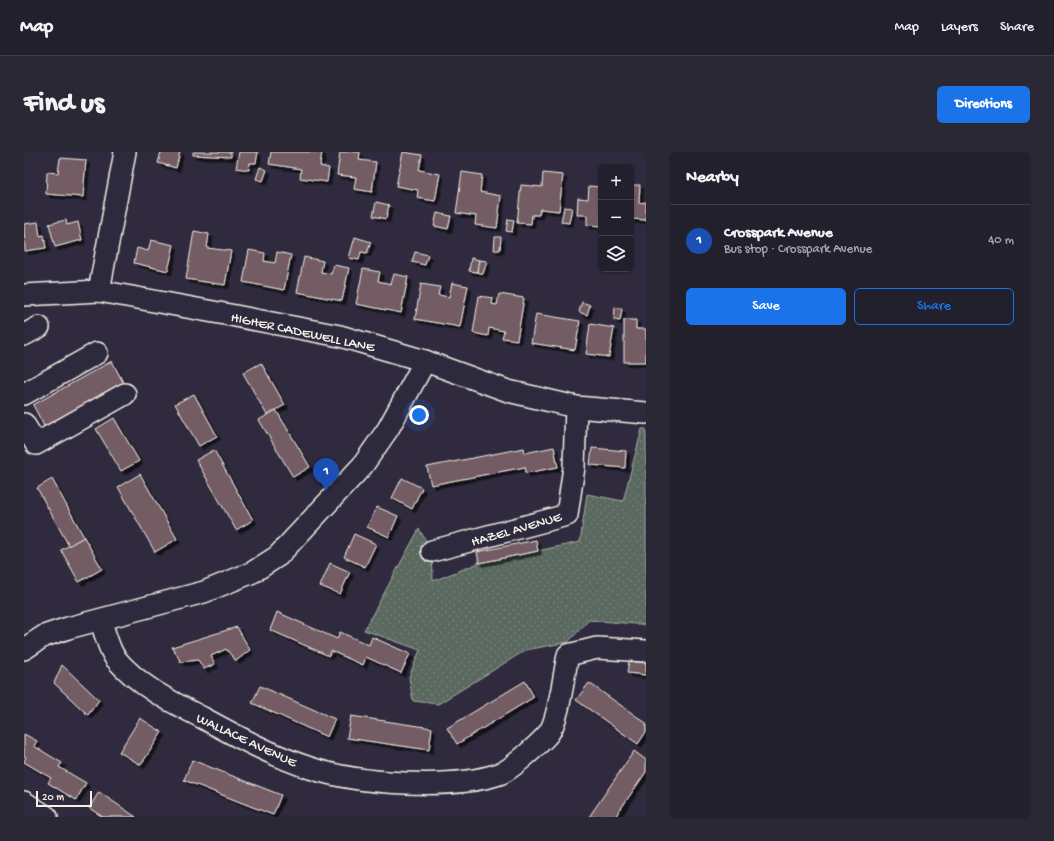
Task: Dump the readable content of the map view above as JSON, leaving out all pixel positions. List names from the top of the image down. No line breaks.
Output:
{"streets":{"street":["HIGHER CADEWELL LANE","HAZEL AVENUE","WALLACE AVENUE"]},"crossings":[["HIGHER CADEWELL LANE","HAZEL AVENUE"]],"scale_bar":"20 m","page":{"header":"Map","nav":["Map","Layers","Share"],"buttons":["Directions",["Save","Share"]],"title":"Find us","heading":"Nearby","map_buttons":["+","−"],"list":[{"mark":"1","name":"Crosspark Avenue","note":"Bus stop · Crosspark Avenue","value":"40 m"}],"pins":"1","scale":"20 m"}}
